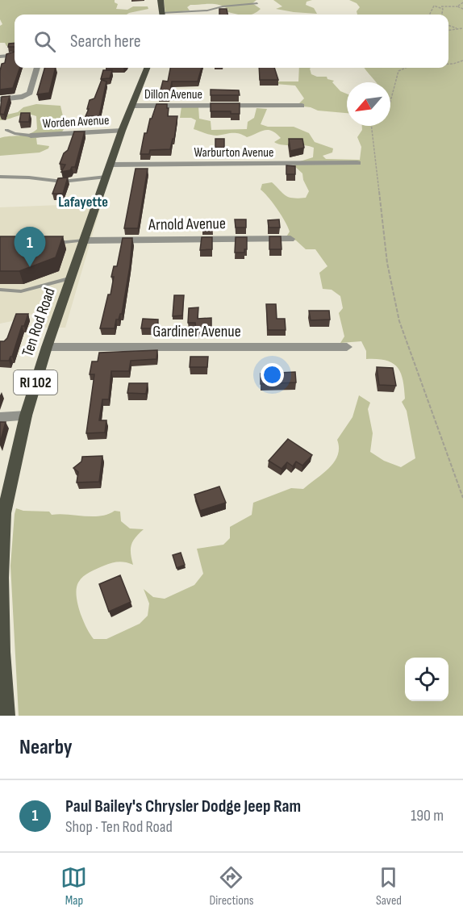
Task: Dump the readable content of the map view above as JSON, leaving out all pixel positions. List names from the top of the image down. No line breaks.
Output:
{"streets":{"main road":["Ten Rod Road","RI 102"],"street":["Dillon Avenue","Worden Avenue","Warburton Avenue","Arnold Avenue","Gardiner Avenue"]},"crossings":[["Dillon Avenue","Ten Rod Road"],["Worden Avenue","Ten Rod Road"],["Warburton Avenue","Ten Rod Road"],["Arnold Avenue","Ten Rod Road"],["Ten Rod Road","Gardiner Avenue"]],"districts":["Lafayette"],"north":"bottom left","page":{"search":"Search here","pins":"1","heading":"Nearby","list":[{"mark":"1","name":"Paul Bailey's Chrysler Dodge Jeep Ram","note":"Shop · Ten Rod Road","value":"190 m"}],"nav":["Map","Directions","Saved"]}}
